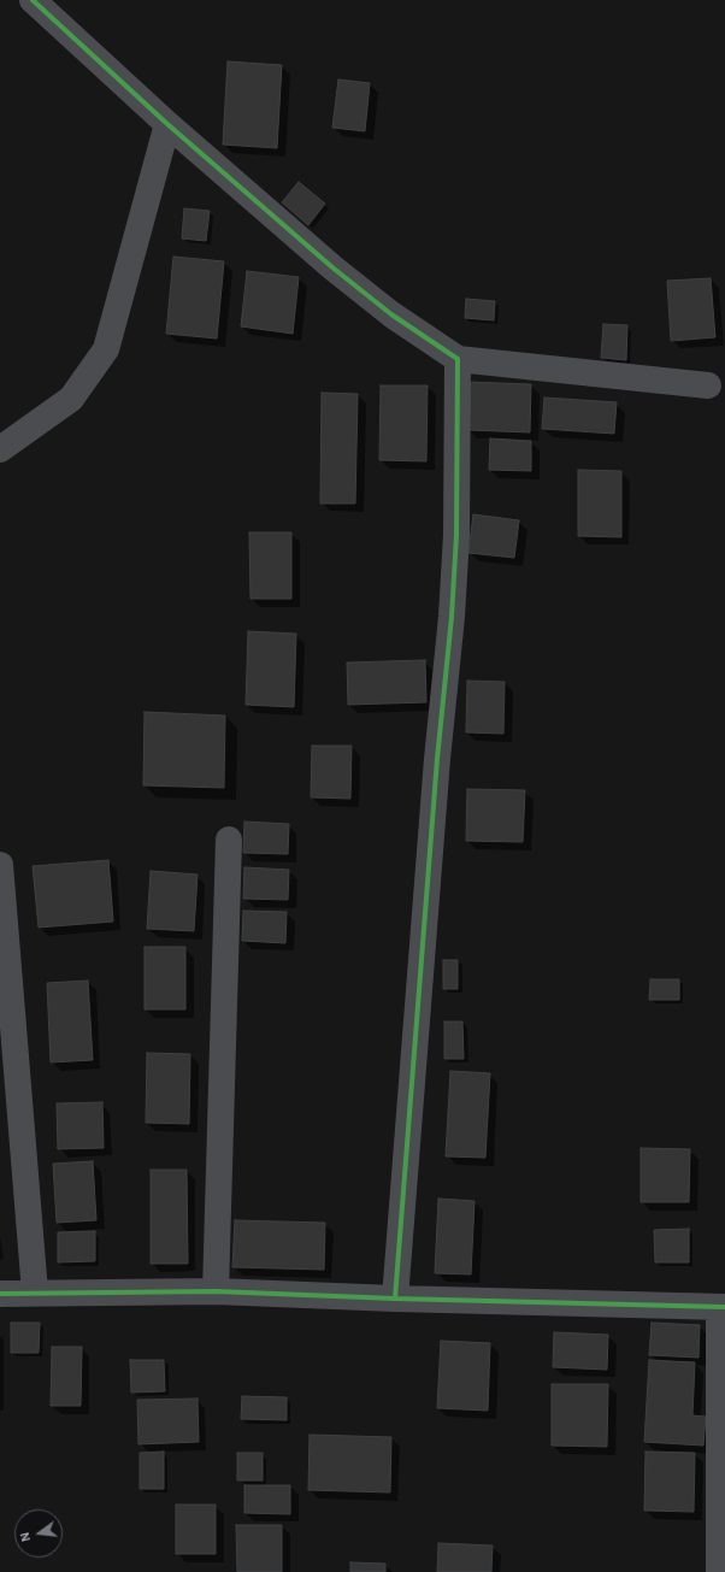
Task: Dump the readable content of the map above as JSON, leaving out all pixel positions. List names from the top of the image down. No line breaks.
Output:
{"north":"left"}
